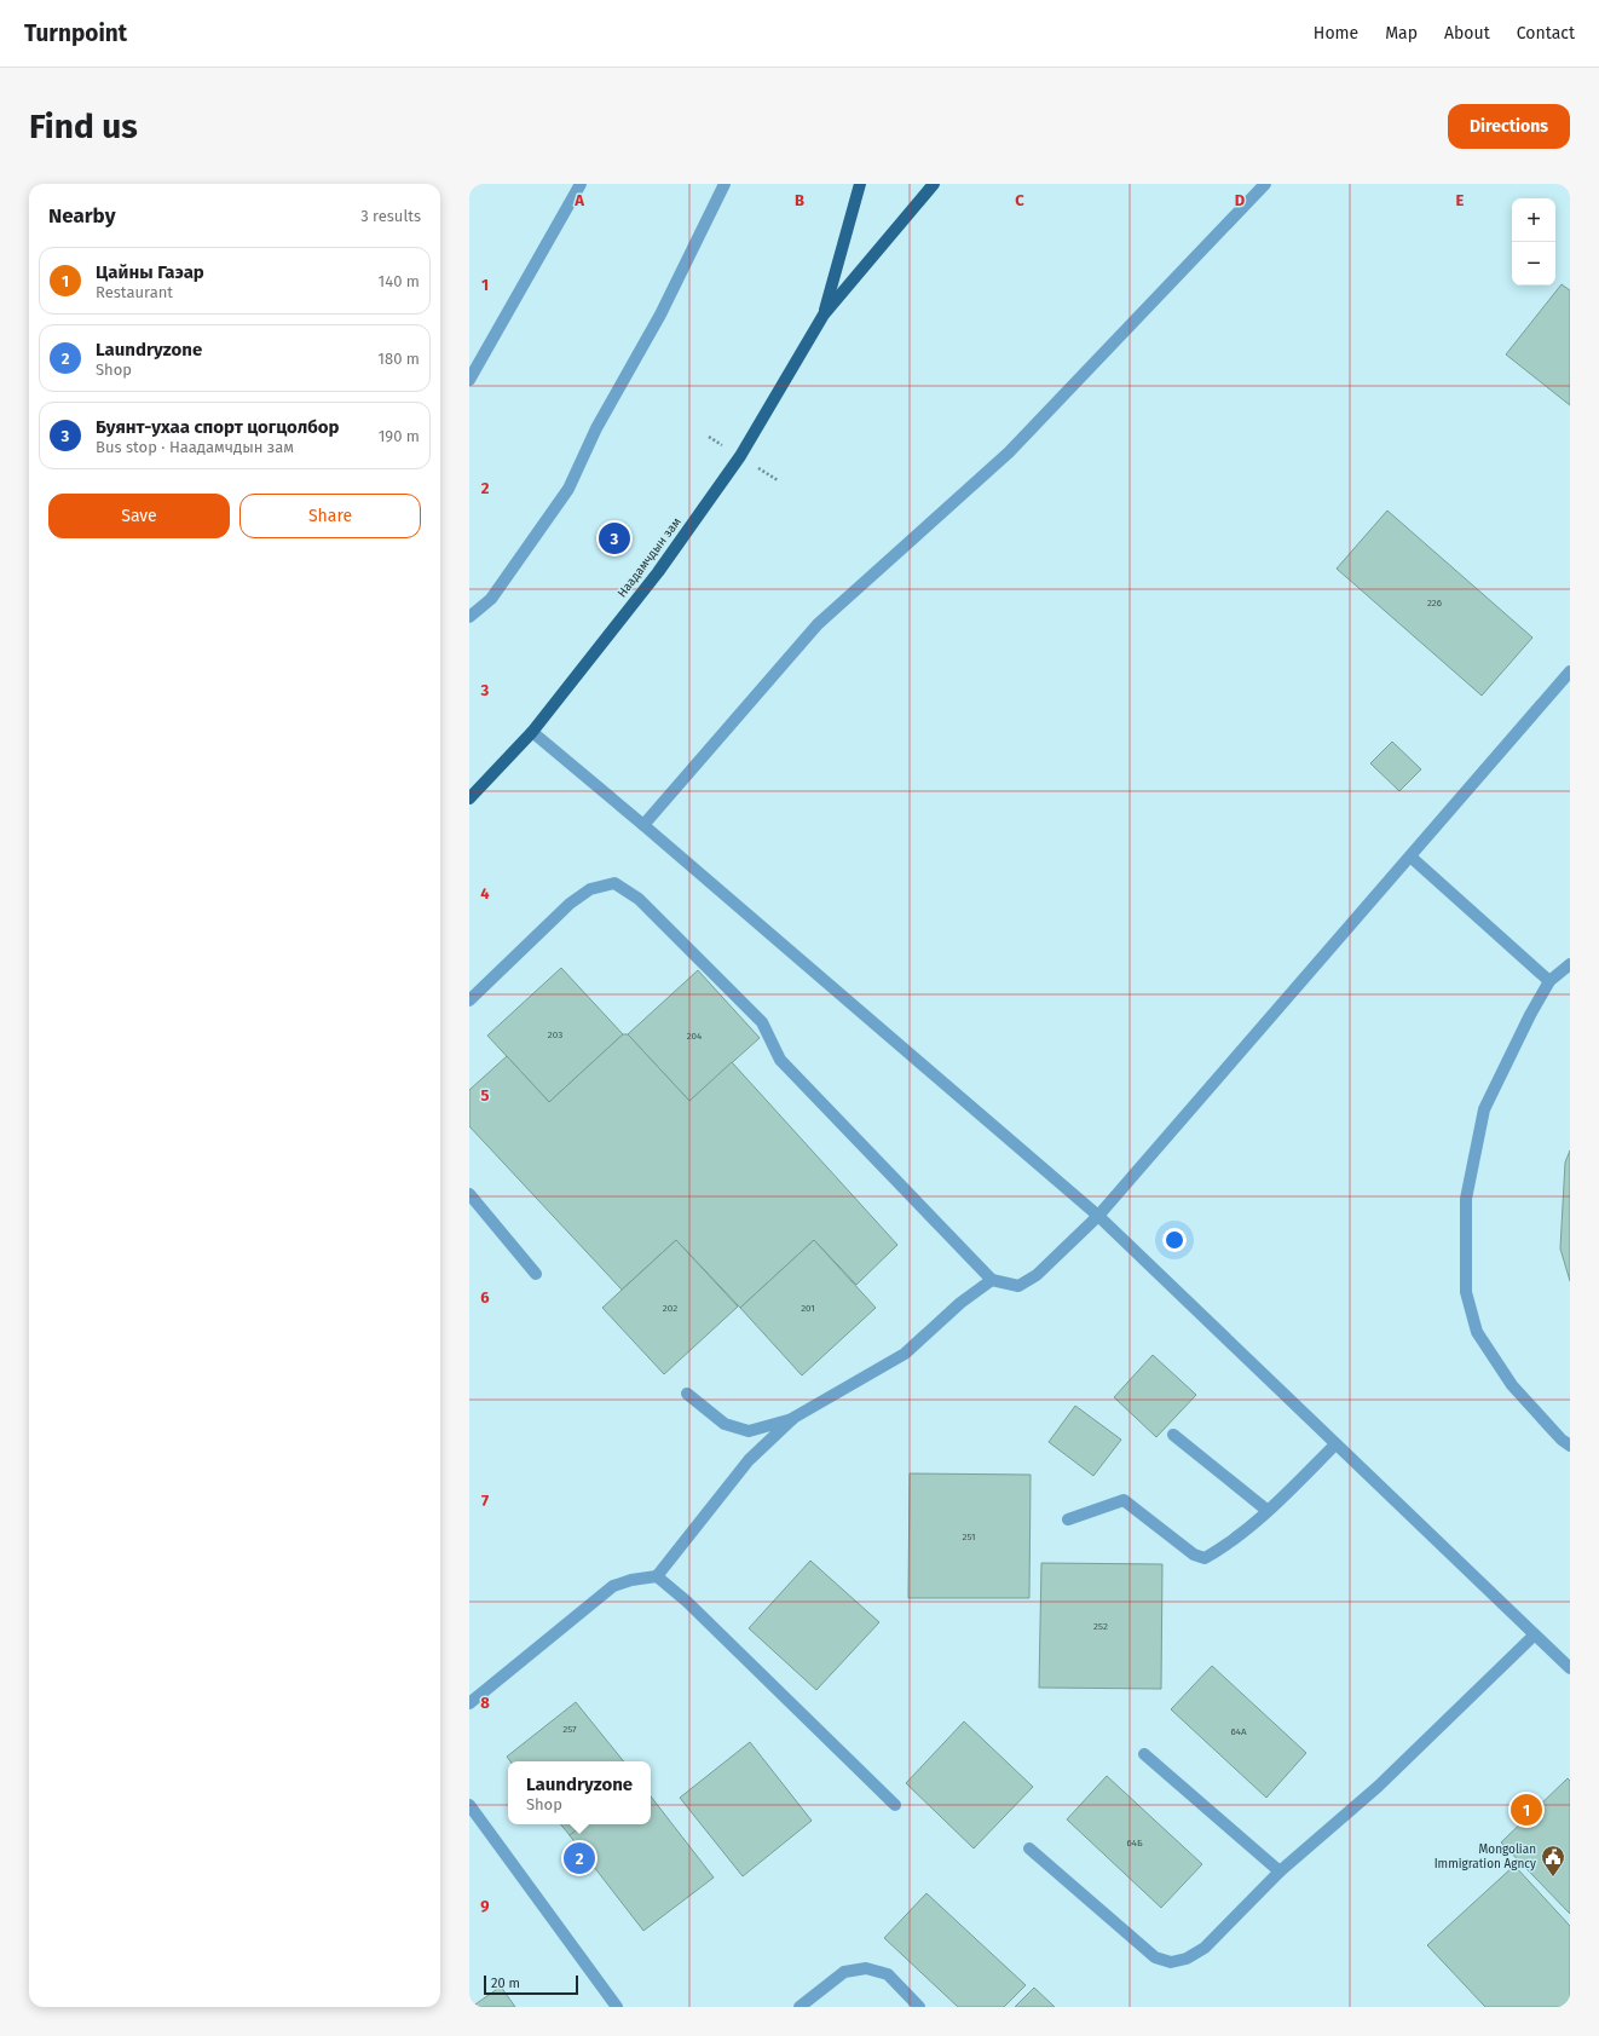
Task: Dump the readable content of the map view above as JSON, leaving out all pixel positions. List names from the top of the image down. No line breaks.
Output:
{"streets":{"main road":["Наадамчдын зам"]},"places":{"public building":["Mongolian Immigration Agncy"]},"house_numbers":["226","203","204","202","201","251","252","257","64А","64Б"],"scale_bar":"20 m","page":{"header":"Turnpoint","nav":["Home","Map","About","Contact"],"buttons":["Directions",["Save","Share"]],"title":"Find us","heading":["Nearby","3 results"],"map_buttons":["+","−"],"list":[{"mark":"1","name":"Цайны Гаэар","note":"Restaurant","value":"140 m"},{"mark":"2","name":"Laundryzone","note":"Shop","value":"180 m"},{"mark":"3","name":"Буянт-ухаа спорт цогцолбор","note":"Bus stop · Наадамчдын зам","value":"190 m"}],"pins":["3","1","2"],"popup":["Laundryzone","Shop"],"scale":"20 m"},"grid":{"columns":["A","B","C","D","E"],"rows":["1","2","3","4","5","6","7","8","9"]}}
